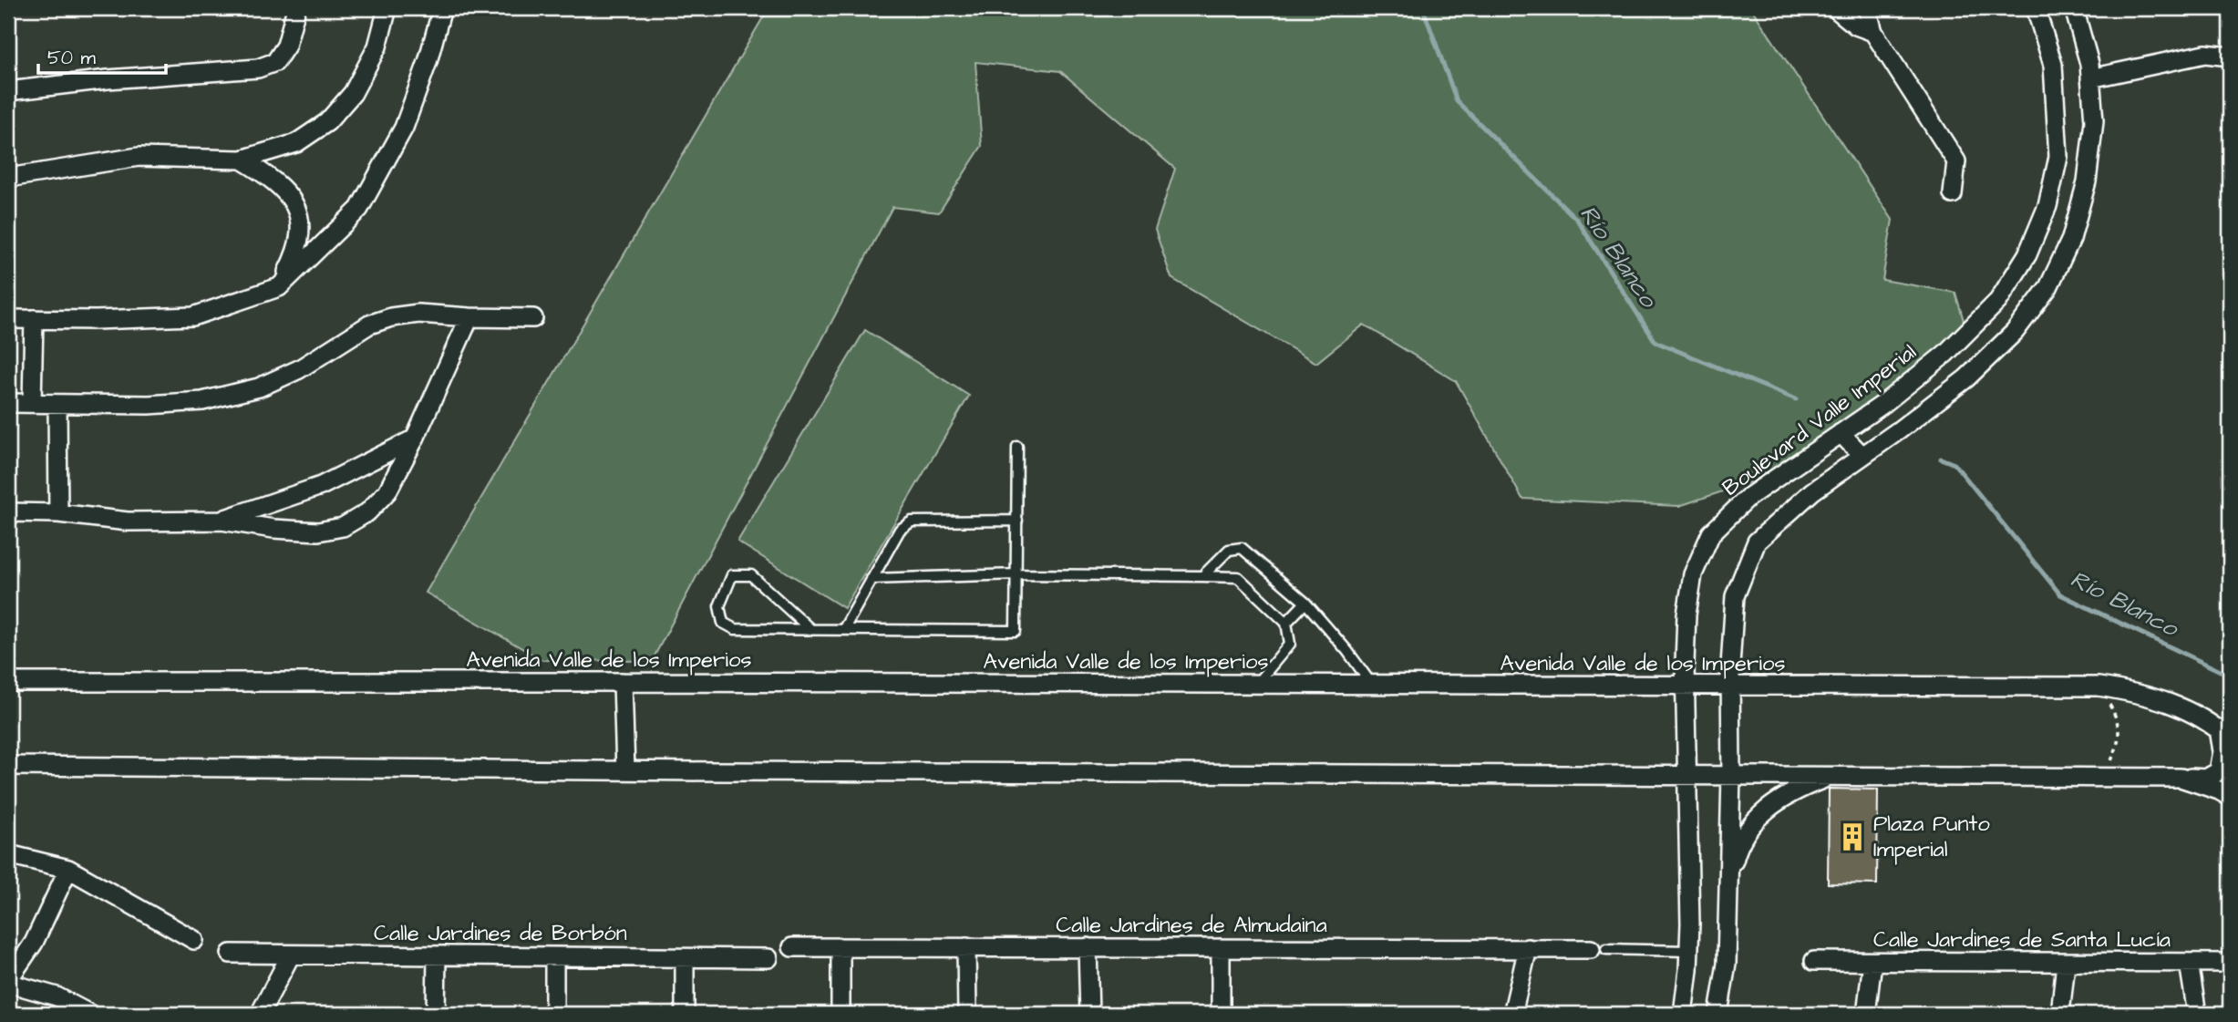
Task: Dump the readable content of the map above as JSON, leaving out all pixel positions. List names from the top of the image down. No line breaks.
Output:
{"streets":{"street":["Boulevard Valle Imperial","Avenida Valle de los Imperios","Calle Jardines de Almudaina","Calle Jardines de Borbón","Calle Jardines de Santa Lucía"]},"crossings":[["Boulevard Valle Imperial","Avenida Valle de los Imperios"]],"water":["Río Blanco"],"places":{"building":["Plaza Punto Imperial"]},"scale_bar":"50 m"}
